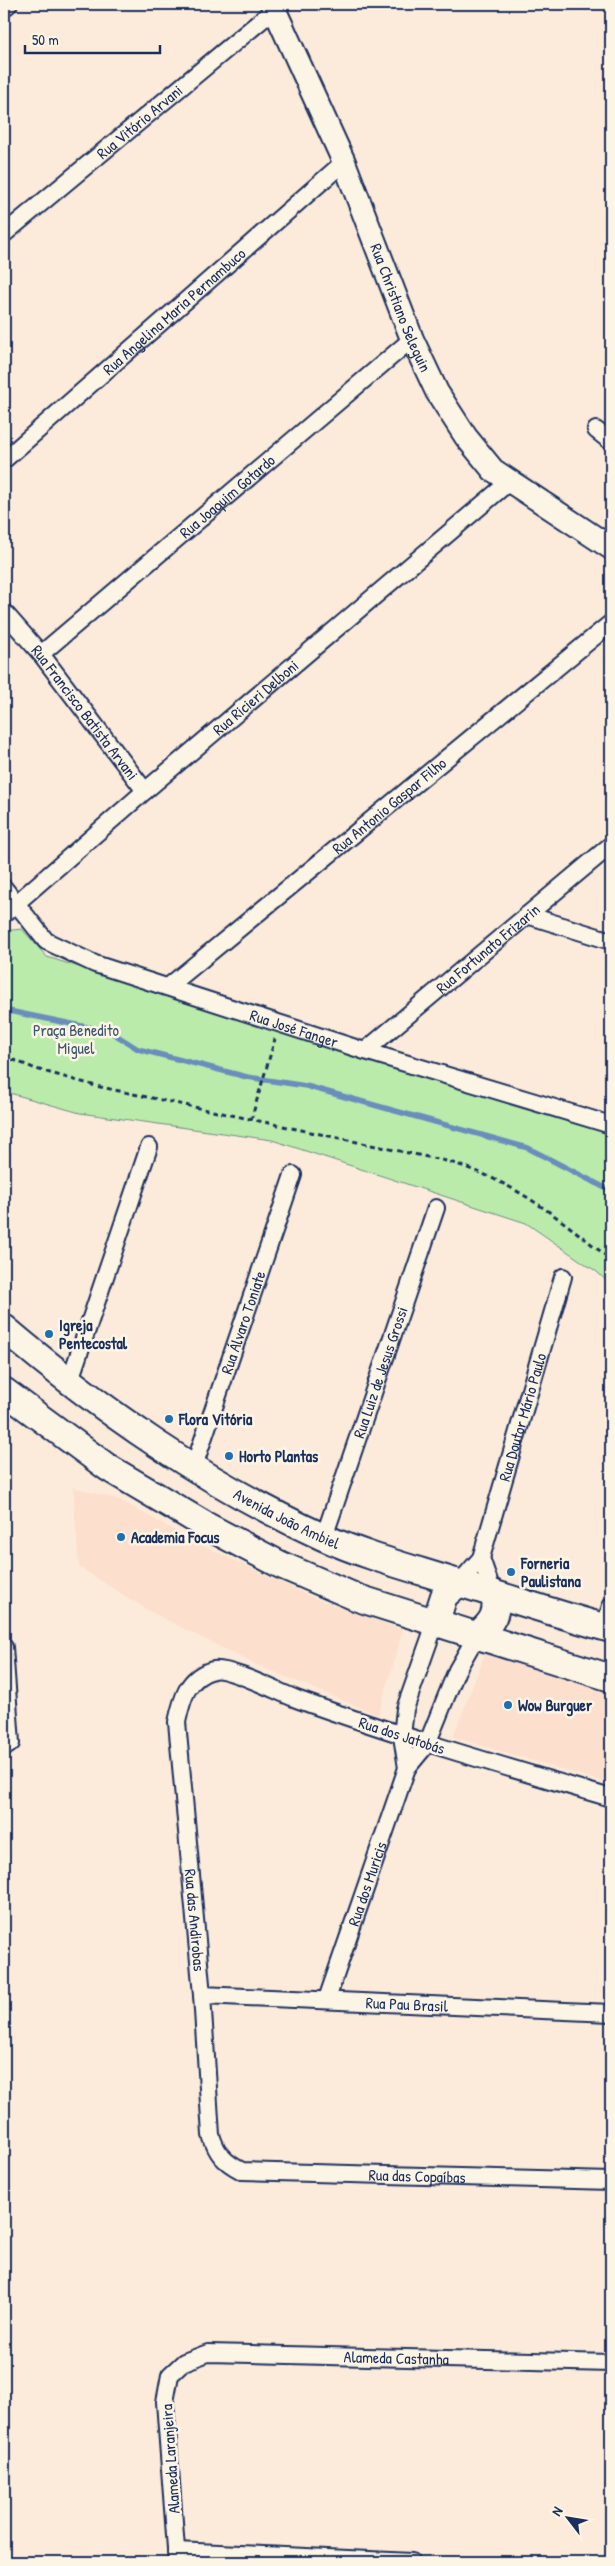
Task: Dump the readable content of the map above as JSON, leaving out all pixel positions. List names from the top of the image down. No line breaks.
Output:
{"streets":{"main road":["Rua Christiano Seleguin","Avenida João Ambiel"],"street":["Rua Vitório Arvani","Rua Angelina Maria Pernambuco","Rua Joaquim Gotardo","Rua Ricieri Delboni","Rua Francisco Batista Arvani","Rua Antonio Gaspar Filho","Rua Fortunato Frizarin","Rua José Fanger","Rua Álvaro Toniate","Rua Luiz de Jesus Grossi","Rua Doutor Mário Paulo","Rua dos Jatobás","Rua dos Muricis","Rua das Andirobas","Rua Pau Brasil","Rua das Copaíbas","Alameda Castanha","Alameda Laranjeira"]},"crossings":[["Rua Vitório Arvani","Rua Christiano Seleguin"],["Rua Christiano Seleguin","Rua Angelina Maria Pernambuco"],["Rua Christiano Seleguin","Rua Joaquim Gotardo"],["Rua Christiano Seleguin","Rua Ricieri Delboni"],["Rua Joaquim Gotardo","Rua Francisco Batista Arvani"],["Rua Ricieri Delboni","Rua Francisco Batista Arvani"],["Rua Ricieri Delboni","Rua José Fanger"],["Rua Antonio Gaspar Filho","Rua José Fanger"],["Rua Fortunato Frizarin","Rua José Fanger"],["Rua Álvaro Toniate","Avenida João Ambiel"],["Rua Luiz de Jesus Grossi","Avenida João Ambiel"],["Rua Doutor Mário Paulo","Avenida João Ambiel"],["Rua Doutor Mário Paulo","Rua dos Muricis"],["Avenida João Ambiel","Rua dos Muricis"],["Rua dos Jatobás","Rua dos Muricis"],["Rua dos Jatobás","Rua das Andirobas"],["Rua dos Muricis","Rua Pau Brasil"],["Rua das Andirobas","Rua Pau Brasil"],["Rua das Andirobas","Rua das Copaíbas"],["Alameda Castanha","Alameda Laranjeira"]],"parks":["Praça Benedito Miguel"],"places":["Igreja Pentecostal","Flora Vitória","Horto Plantas","Academia Focus","Forneria Paulistana","Wow Burguer"],"scale_bar":"50 m","north":"top left"}
